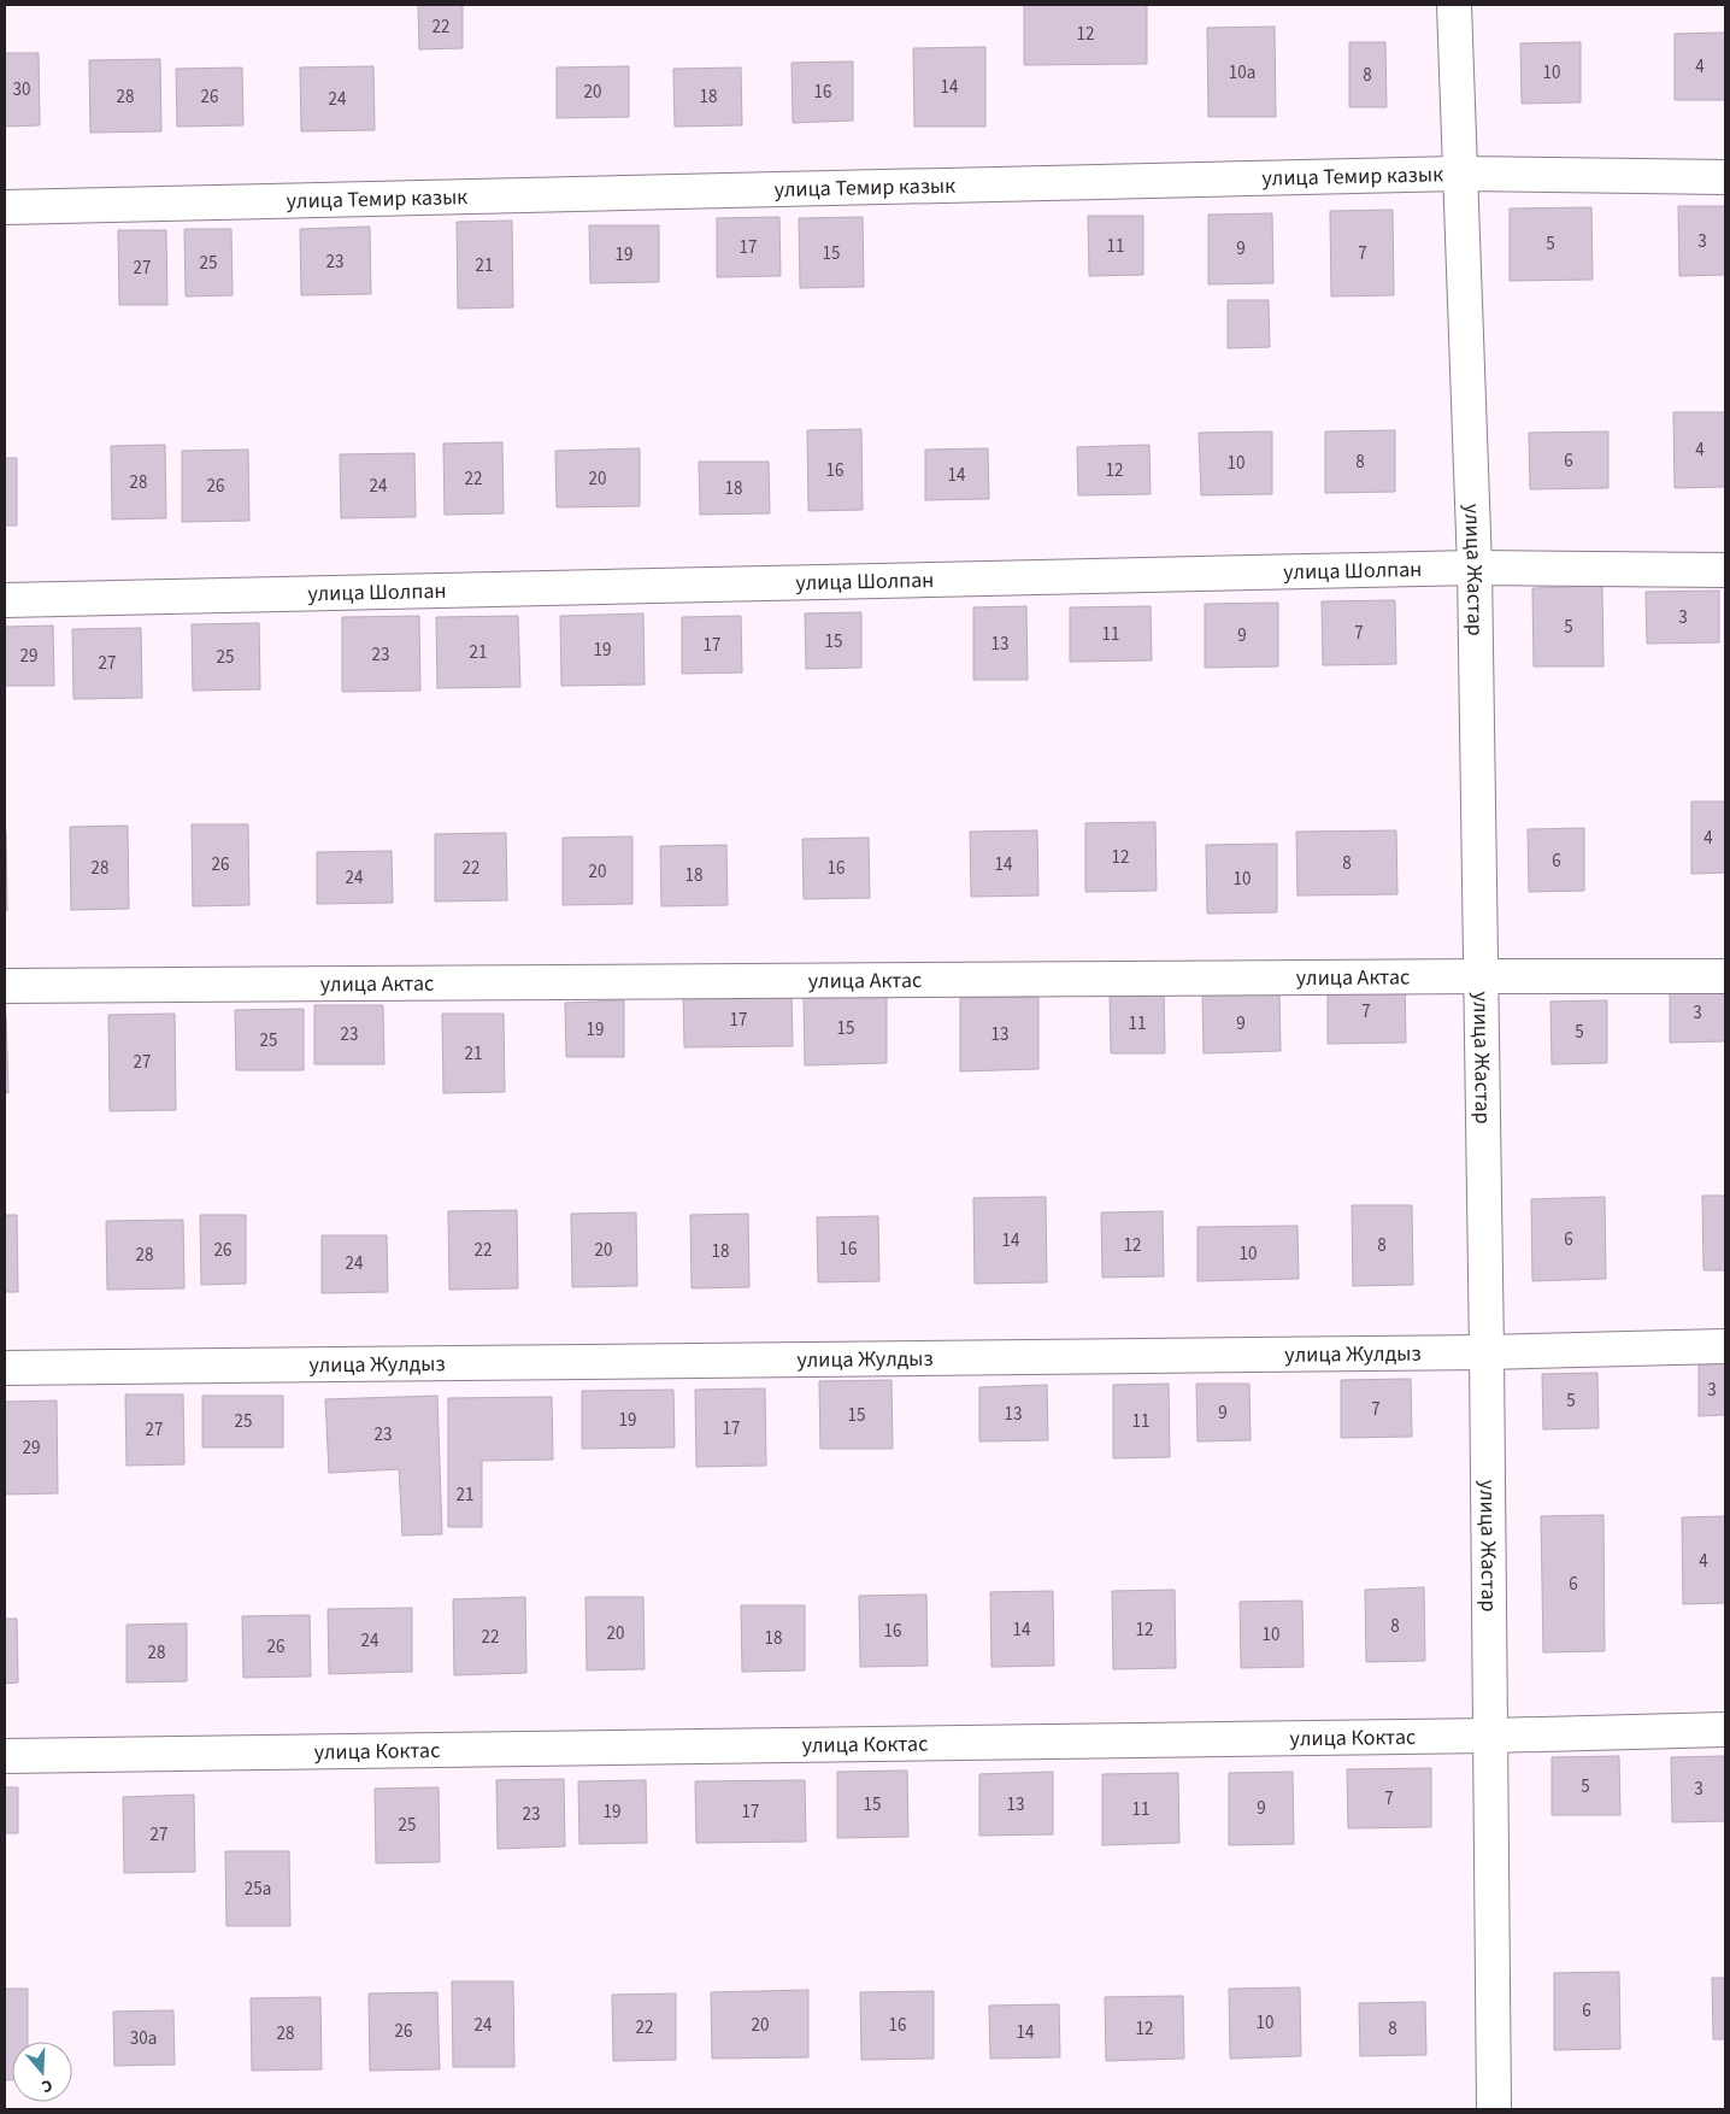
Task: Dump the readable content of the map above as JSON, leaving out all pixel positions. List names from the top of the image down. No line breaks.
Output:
{"streets":{"street":["улица Темир казык","улица Жастар","улица Шолпан","улица Актас","улица Жулдыз","улица Коктас"]},"crossings":[["улица Темир казык","улица Жастар"],["улица Жастар","улица Шолпан"],["улица Жастар","улица Актас"],["улица Жастар","улица Жулдыз"],["улица Жастар","улица Коктас"]],"house_numbers":["22","12","4","10а","10","8","14","30","20","16","28","26","18","24","3","5","11","17","9","15","7","19","23","25","21","27","4","6","8","10","16","12","14","22","20","28","26","24","18","3","5","7","11","9","15","13","17","19","21","23","29","25","27","4","12","6","8","26","14","28","22","16","20","18","24","10","7","3","17","11","9","15","19","5","23","13","25","21","27","6","14","12","8","16","26","22","20","18","10","28","24","3","5","7","9","13","15","19","25","11","17","27","23","29","21","4","6","8","14","12","16","20","10","22","18","24","26","28","5","3","7","15","13","9","11","19","17","23","25","27","25а","6","10","24","20","16","22","12","8","26","14","28","30а"],"north":"bottom"}
